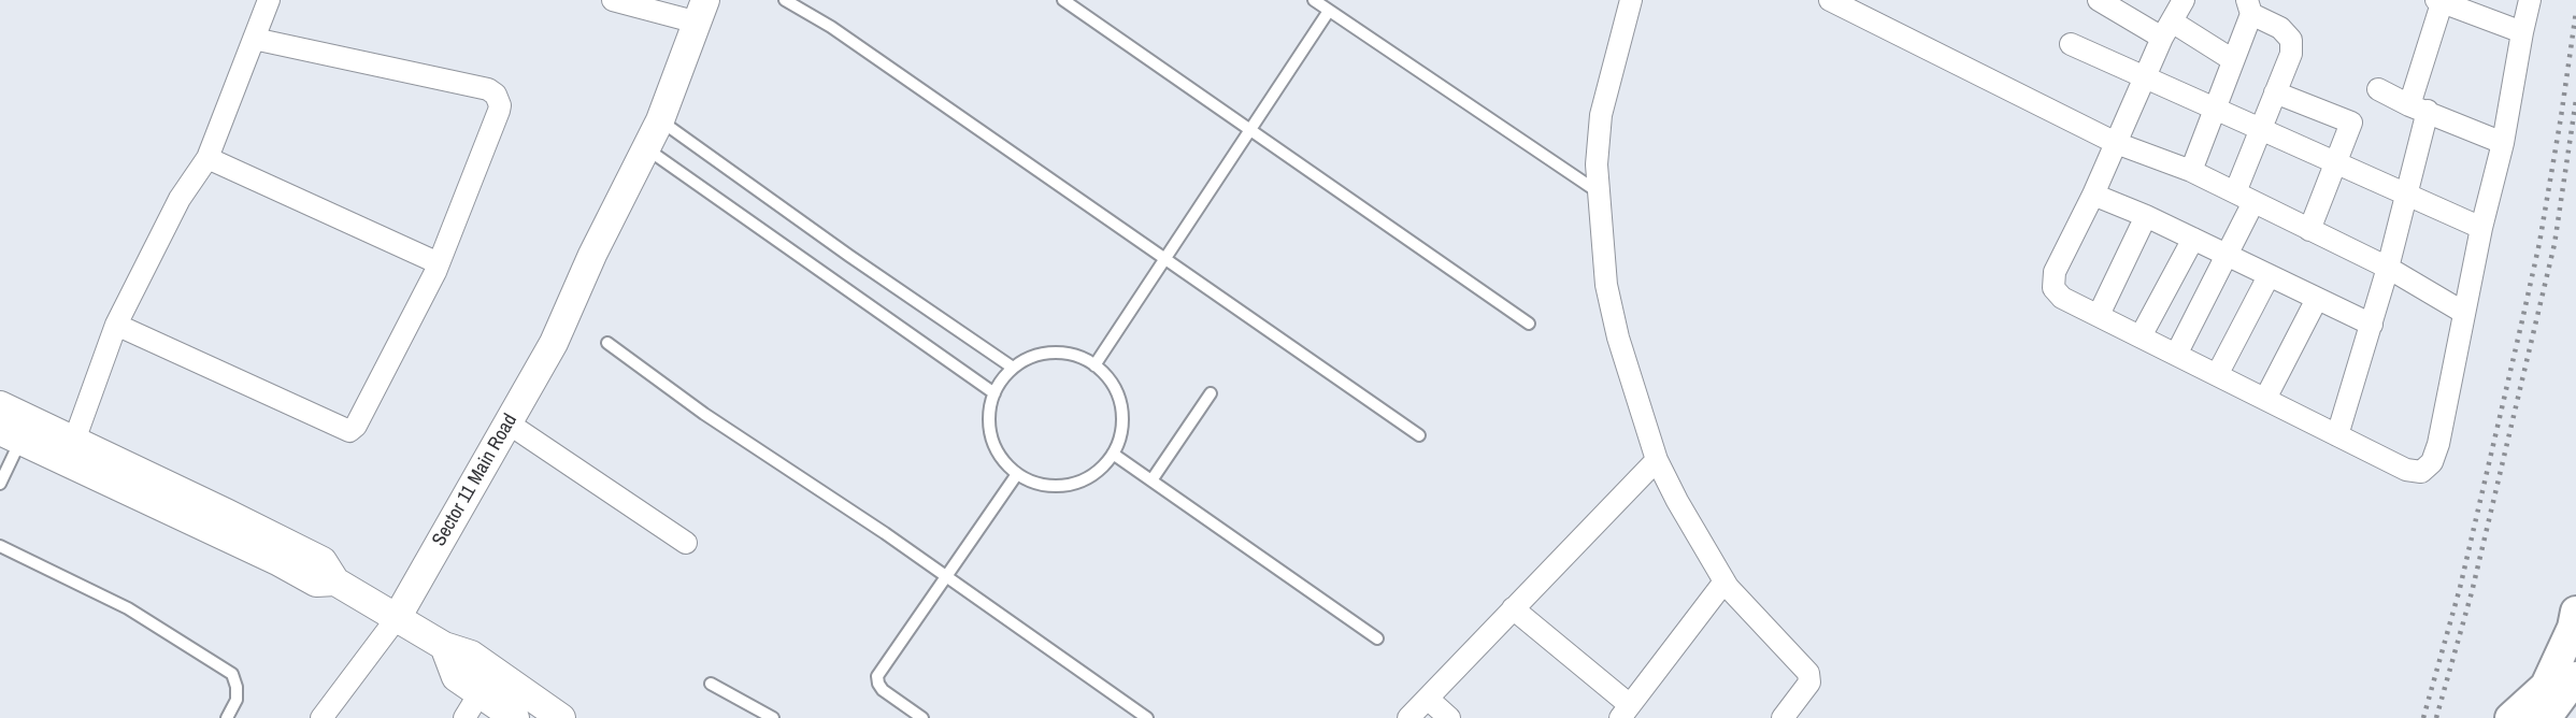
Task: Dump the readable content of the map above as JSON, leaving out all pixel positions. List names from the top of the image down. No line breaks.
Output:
{"streets":{"street":["Sector 11 Main Road"]}}
